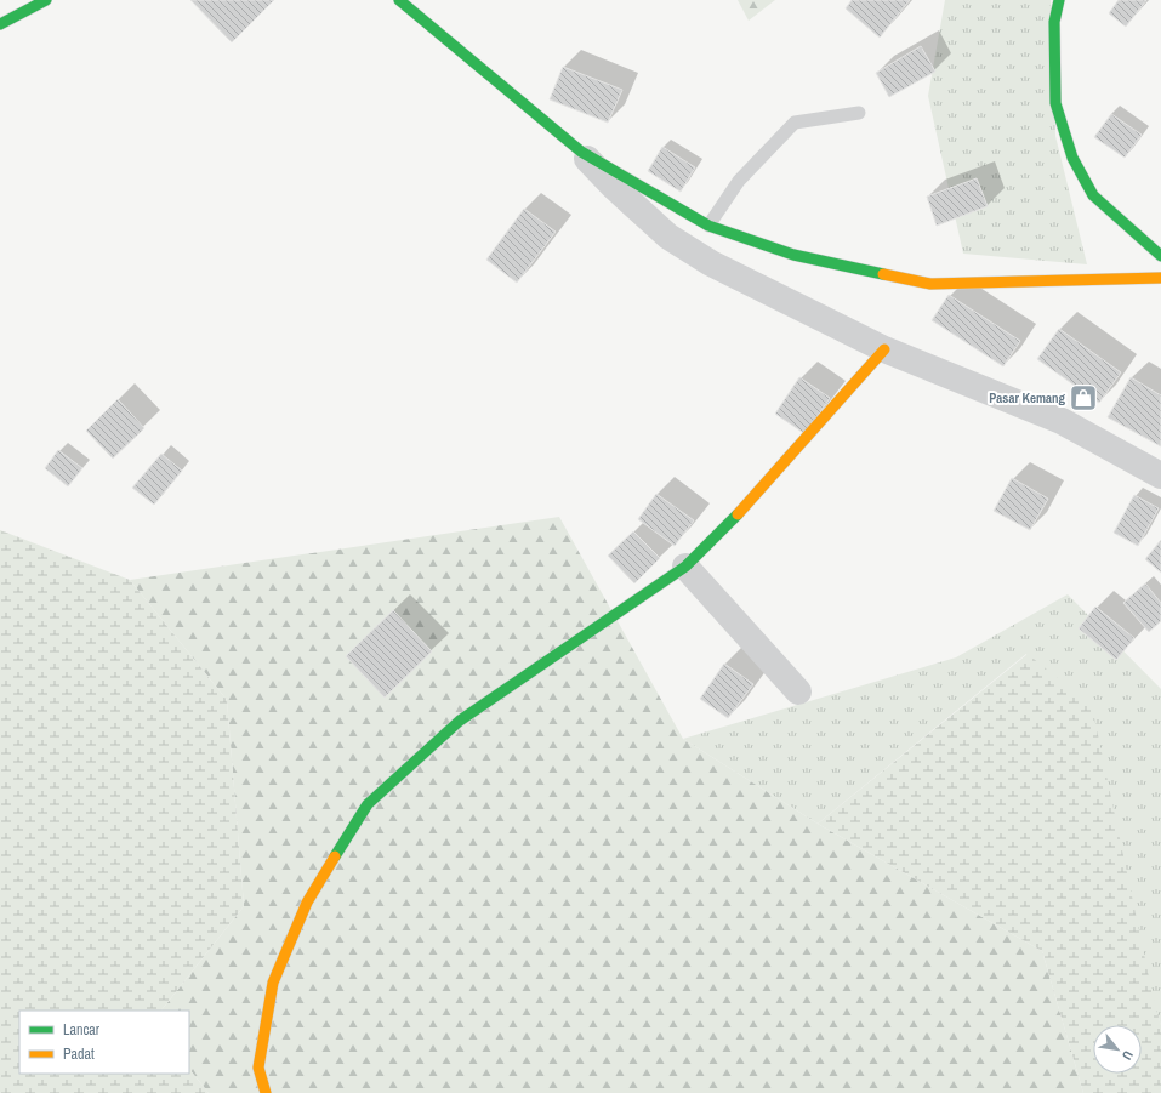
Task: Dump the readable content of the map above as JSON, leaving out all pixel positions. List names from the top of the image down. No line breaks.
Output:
{"places":{"shop":["Pasar Kemang"]},"legend":["Lancar","Padat"],"north":"bottom right"}
